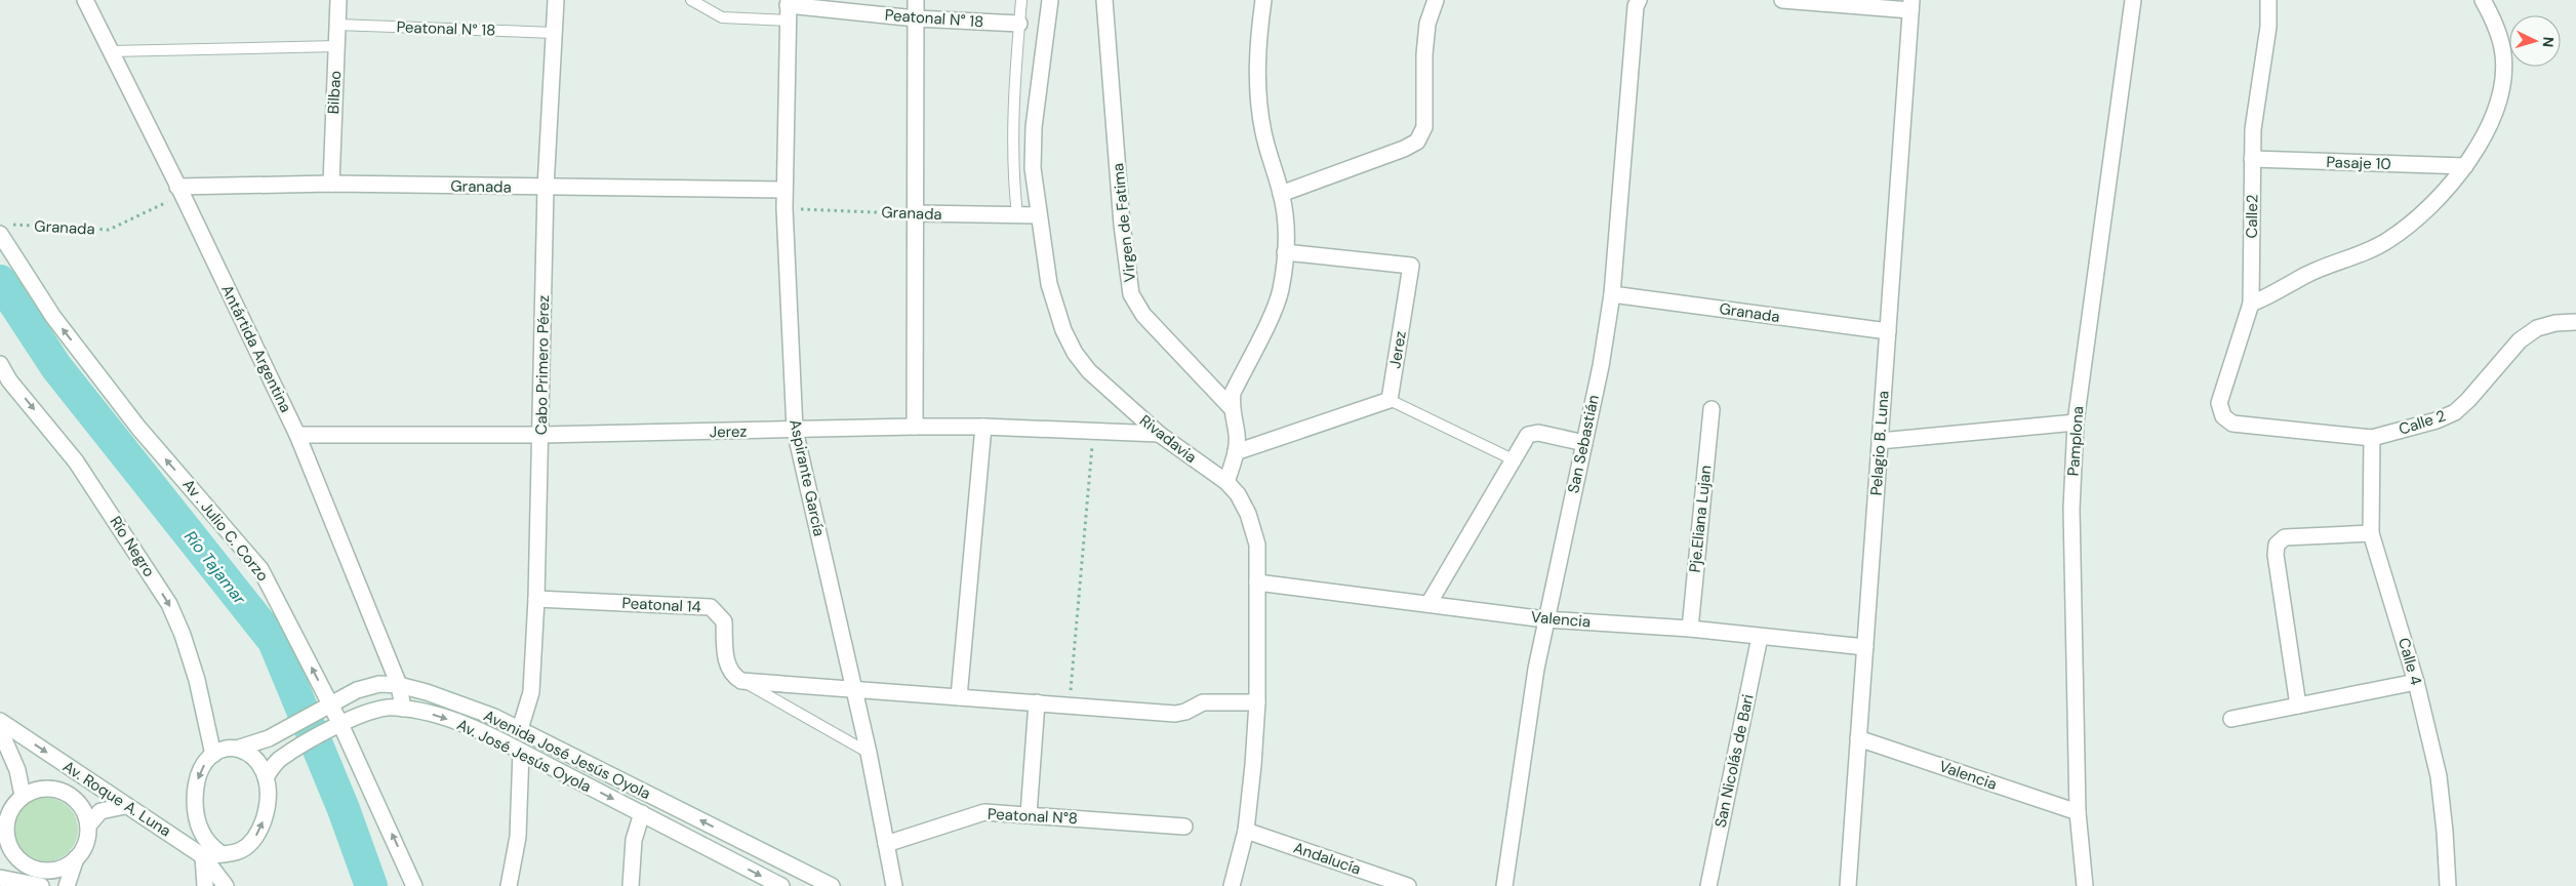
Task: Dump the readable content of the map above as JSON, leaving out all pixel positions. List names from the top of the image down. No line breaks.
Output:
{"streets":{"street":["Peatonal N° 18","Bilbao","Pasaje 10","Granada","Calle2","Virgen de Fatima","Antártida Argentina","Jerez","Cabo Primero Pérez","Calle 2","Rivadavia","Pamplona","Pelagio B. Luna","San Sebastián","Aspirante García","Pje.Eliana Lujan","Av . Julio C. Corzo","Río Negro","Peatonal 14","Valencia","Calle 4","Avenida José Jesús Oyola","Av. José Jesús Oyola","San Nicolás de Bari","Av. Roque A. Luna","Peatonal N°8","Andalucía"]},"crossings":[["Peatonal N° 18","Bilbao"],["Peatonal N° 18","Cabo Primero Pérez"],["Peatonal N° 18","Aspirante García"],["Bilbao","Granada"],["Pasaje 10","Calle2"],["Granada","Antártida Argentina"],["Granada","Cabo Primero Pérez"],["Granada","Rivadavia"],["Granada","Pelagio B. Luna"],["Granada","San Sebastián"],["Granada","Aspirante García"],["Granada","Av . Julio C. Corzo"],["Calle2","Calle 2"],["Antártida Argentina","Jerez"],["Antártida Argentina","Avenida José Jesús Oyola"],["Antártida Argentina","Av. José Jesús Oyola"],["Jerez","Cabo Primero Pérez"],["Jerez","Rivadavia"],["Jerez","Aspirante García"],["Cabo Primero Pérez","Peatonal 14"],["Cabo Primero Pérez","Avenida José Jesús Oyola"],["Calle 2","Calle 4"],["Rivadavia","Valencia"],["Rivadavia","Andalucía"],["Pamplona","Valencia"],["Pelagio B. Luna","Valencia"],["San Sebastián","Valencia"],["Aspirante García","Peatonal N°8"],["Pje.Eliana Lujan","Valencia"],["Av . Julio C. Corzo","Avenida José Jesús Oyola"],["Av . Julio C. Corzo","Av. José Jesús Oyola"],["Río Negro","Avenida José Jesús Oyola"],["Valencia","San Nicolás de Bari"]],"one_way":["Av . Julio C. Corzo","Río Negro","Avenida José Jesús Oyola","Av. José Jesús Oyola","Av. Roque A. Luna"],"water":["Río Tajamar"],"north":"right"}
